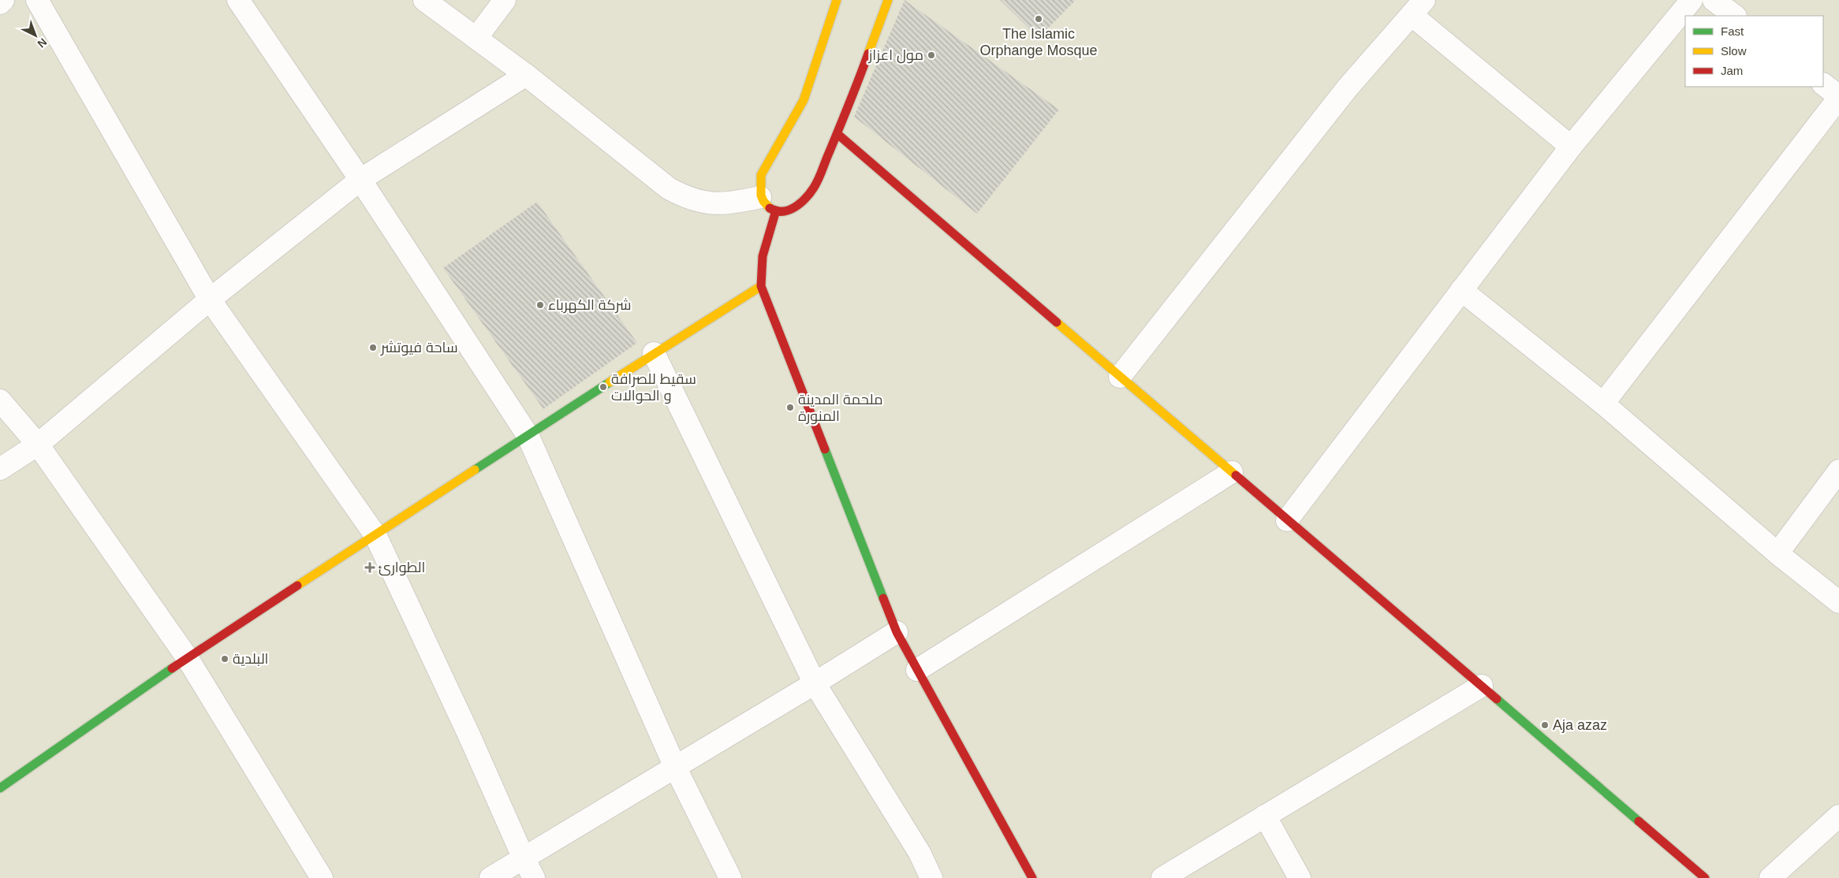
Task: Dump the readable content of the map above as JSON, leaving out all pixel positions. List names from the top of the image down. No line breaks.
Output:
{"places":{"other":["The Islamic Orphange Mosque","مول اعزاز","شركة الكهرباء","ساحة فيوتشر","سقيط للصرافة و الحوالات","ملحمة المدينة المنورة","البلدية","Aja azaz"],"health":["الطوارئ"]},"legend":["Fast","Slow","Jam"],"north":"bottom right"}
